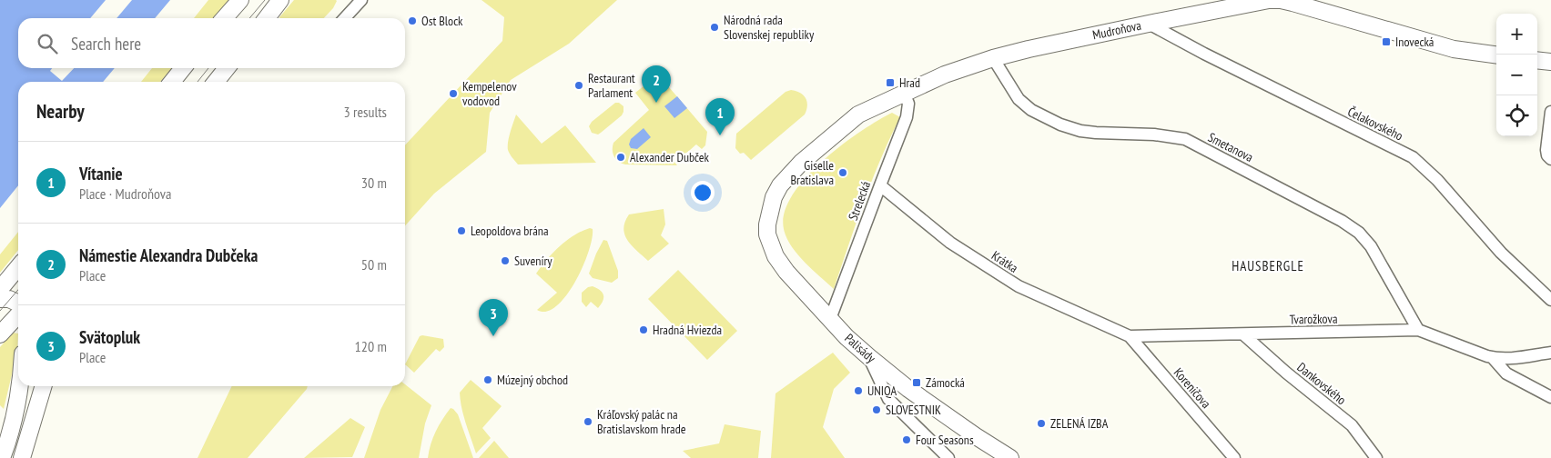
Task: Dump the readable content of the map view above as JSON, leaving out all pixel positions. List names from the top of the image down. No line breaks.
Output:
{"streets":{"street":["Mudroňova","Čelakovského","Smetanova","Strelecká","Krátka","Tvarožkova","Palisády","Dankovského","Koreničova"]},"crossings":[["Mudroňova","Čelakovského"],["Mudroňova","Smetanova"],["Mudroňova","Strelecká"],["Mudroňova","Palisády"],["Smetanova","Tvarožkova"],["Strelecká","Krátka"],["Strelecká","Palisády"],["Krátka","Tvarožkova"],["Krátka","Koreničova"],["Tvarožkova","Dankovského"],["Tvarožkova","Koreničova"]],"districts":["HAUSBERGLE"],"places":{"other":["Ost Block","Národná rada Slovenskej republiky","Restaurant Parlament","Kempelenov vodovod","Alexander Dubček","Giselle Bratislava","Leopoldova brána","Suveníry","Hradná Hviezda","Múzejný obchod","UNIQA","SLOVESTNIK","Kráľovský palác na Bratislavskom hrade","ZELENÁ IZBA","Four Seasons"],"transit":["Inovecká","Hrad","Zámocká"]},"page":{"map_buttons":["+","−"],"search":"Search here","pins":["2","1","3"],"heading":["Nearby","3 results"],"list":[{"mark":"1","name":"Vítanie","note":"Place · Mudroňova","value":"30 m"},{"mark":"2","name":"Námestie Alexandra Dubčeka","note":"Place","value":"50 m"},{"mark":"3","name":"Svätopluk","note":"Place","value":"120 m"}]}}
